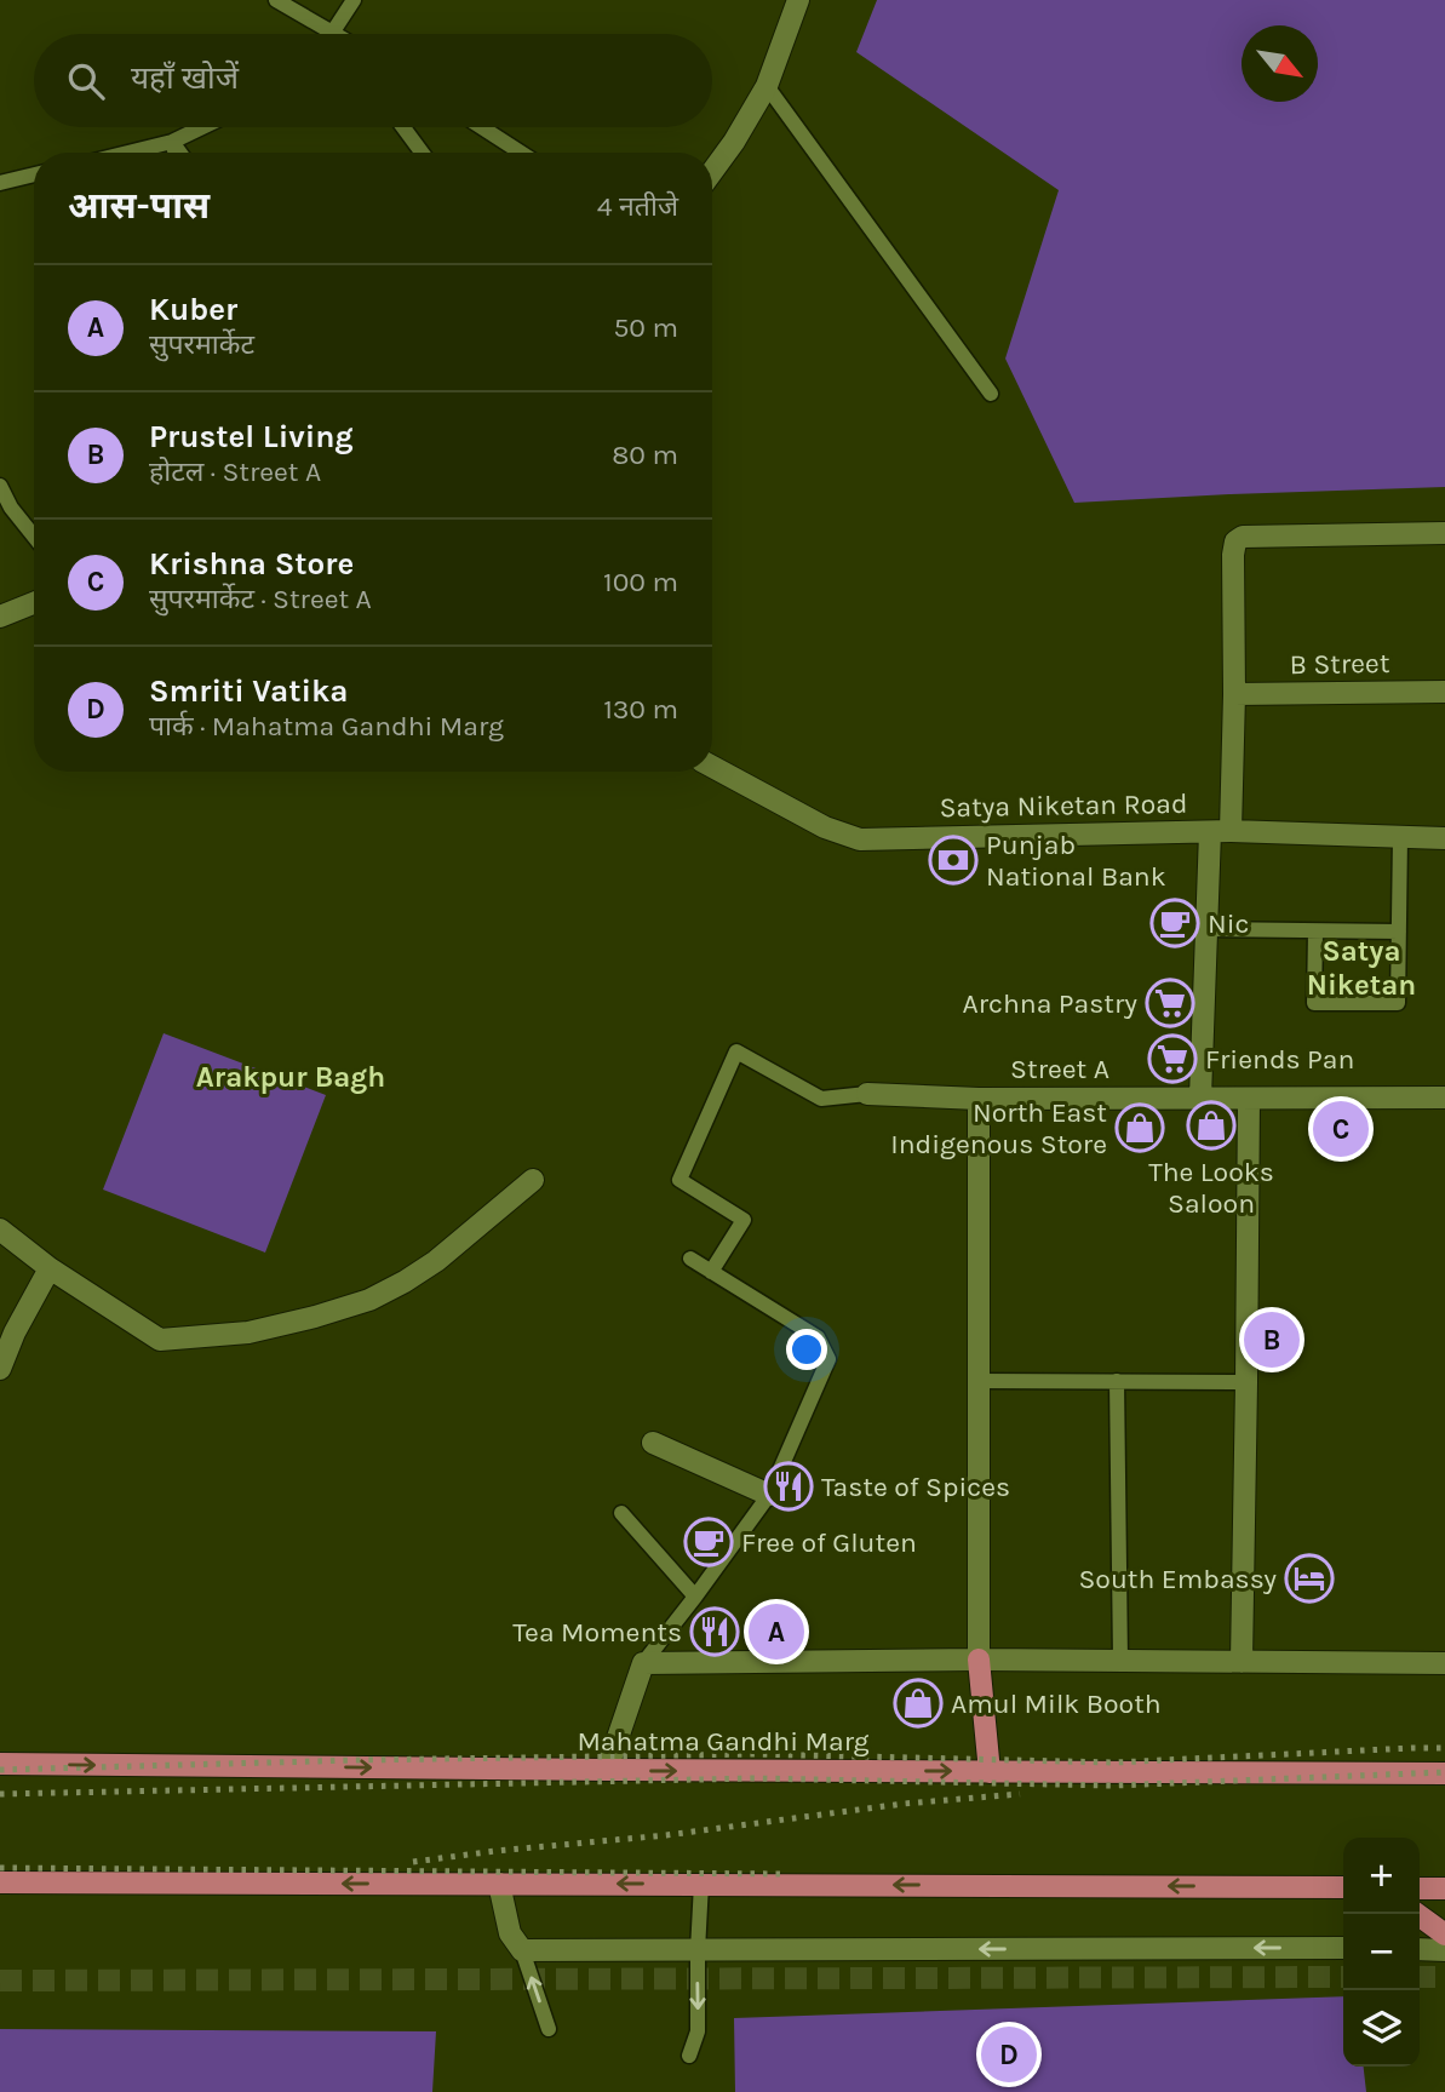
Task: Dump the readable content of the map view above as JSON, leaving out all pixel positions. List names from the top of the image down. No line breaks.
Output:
{"streets":{"main road":["Mahatma Gandhi Marg"],"street":["B Street","Satya Niketan Road","Street A"]},"districts":["Satya Niketan","Arakpur Bagh"],"places":{"bank":["Punjab National Bank"],"cafe":["Nic","Free of Gluten"],"supermarket":["Archna Pastry","Friends Pan"],"shop":["The Looks Saloon","North East Indigenous Store","Amul Milk Booth"],"restaurant":["Taste of Spices","Tea Moments"],"hotel":["South Embassy"]},"north":"bottom right","page":{"search":"यहाँ खोजें","heading":["आस-पास","4 नतीजे"],"list":[{"mark":"A","name":"Kuber","note":"सुपरमार्केट","value":"50 m"},{"mark":"B","name":"Prustel Living","note":"होटल · Street A","value":"80 m"},{"mark":"C","name":"Krishna Store","note":"सुपरमार्केट · Street A","value":"100 m"},{"mark":"D","name":"Smriti Vatika","note":"पार्क · Mahatma Gandhi Marg","value":"130 m"}],"pins":["C","B","A","D"],"map_buttons":["+","−"]}}
